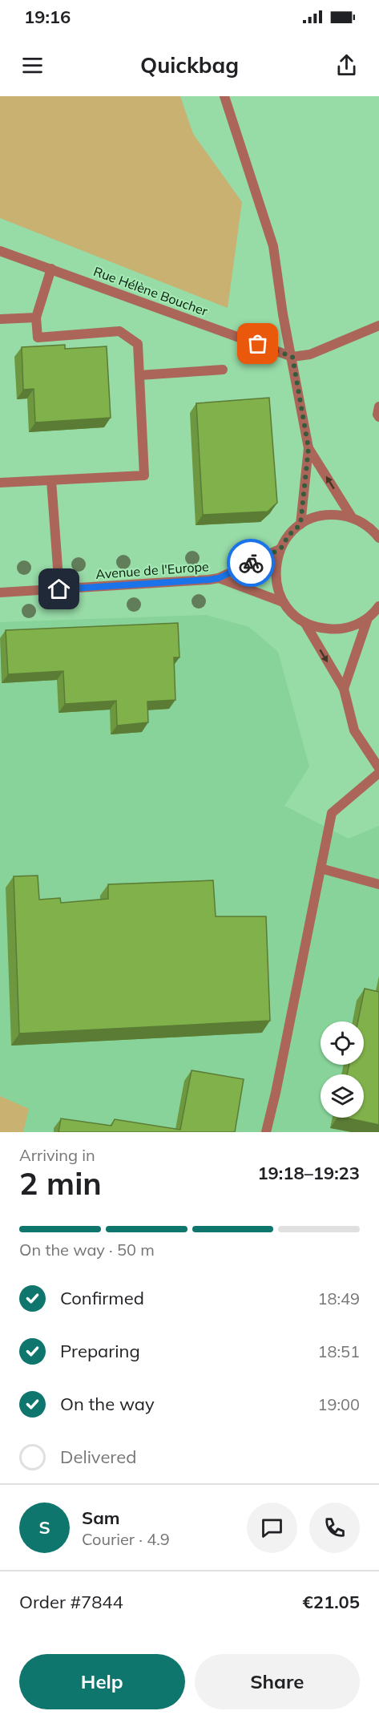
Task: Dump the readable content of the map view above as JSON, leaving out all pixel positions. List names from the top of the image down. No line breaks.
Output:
{"streets":{"street":["Rue Hélène Boucher","Avenue de l'Europe"]},"page":{"status":"19:16","header":"Quickbag","heading":["2 min","Arriving in","19:18–19:23"],"panel":["Sam","Courier · 4.9","Order #7844","€21.05"],"bar":"On the way · 50 m","list":[["Confirmed","18:49"],["Preparing","18:51"],["On the way","19:00"],"Delivered"],"round":"S","buttons":["Help","Share"]}}
